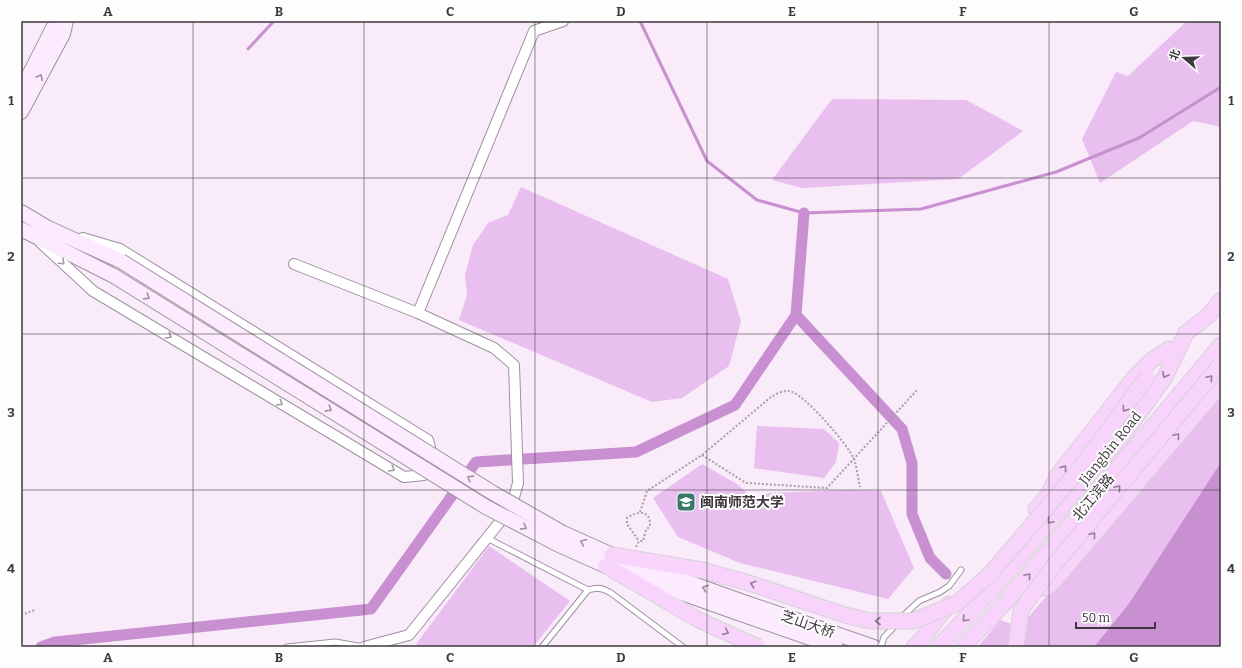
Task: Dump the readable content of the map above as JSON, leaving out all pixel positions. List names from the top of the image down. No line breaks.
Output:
{"streets":{"main road":["Jiangbin Road","北江滨路"],"street":["芝山大桥"]},"places":{"school or university":["闽南师范大学"]},"scale_bar":"50 m","north":"left","grid":{"columns":["A","B","C","D","E","F","G"],"rows":["1","2","3","4"]}}
